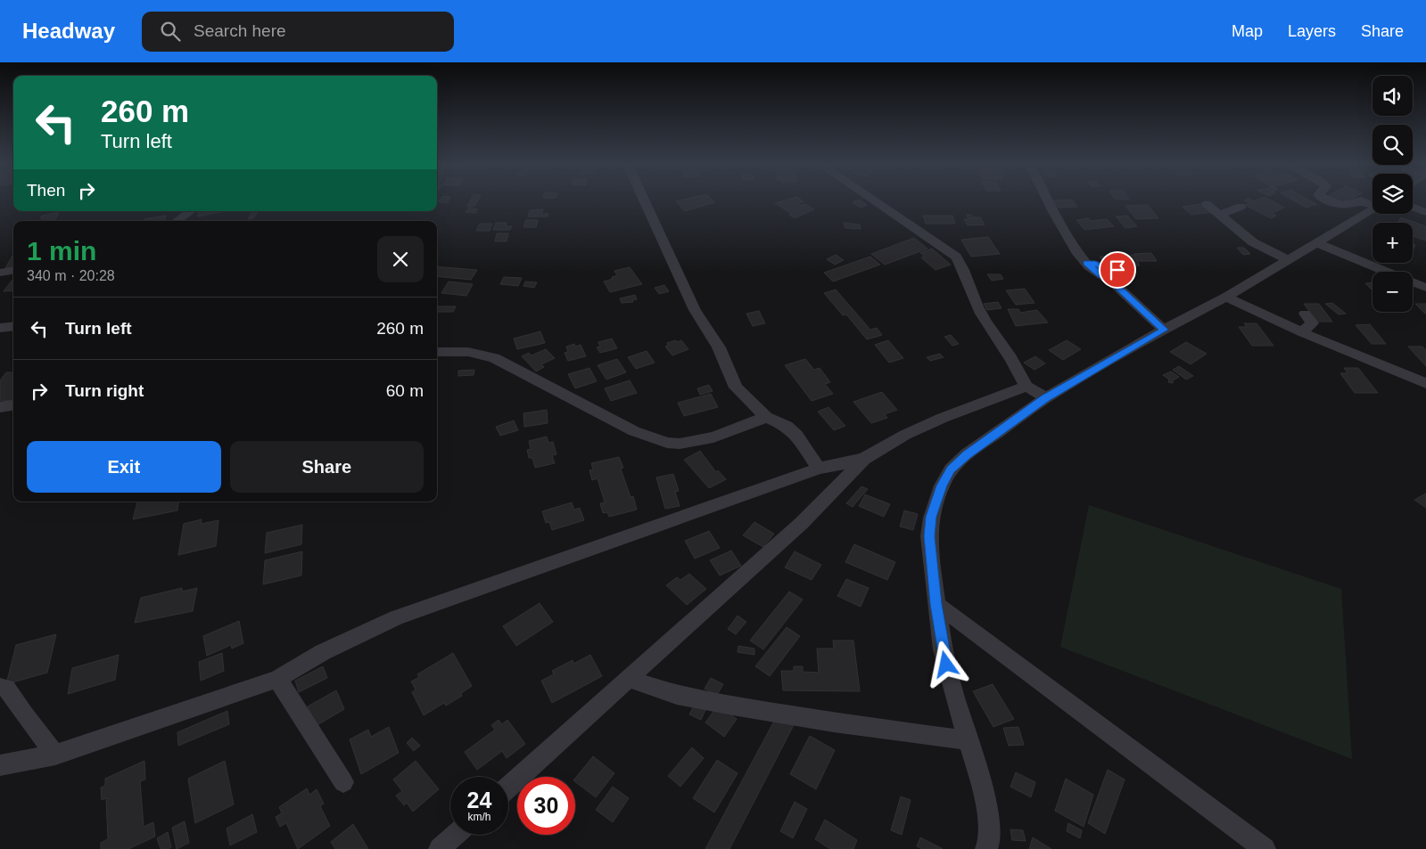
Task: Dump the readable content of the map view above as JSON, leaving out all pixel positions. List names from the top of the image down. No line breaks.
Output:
{"page":{"header":"Headway","search":"Search here","nav":["Map","Layers","Share"],"map_buttons":["+","−"],"turn":["260 m","Turn left"],"then":"Then","heading":["1 min","340 m · 20:28"],"list":[{"name":"Turn left","value":"260 m"},{"name":"Turn right","value":"60 m"}],"buttons":["Exit","Share"],"speed":"24 km/h","limit":"30"}}
